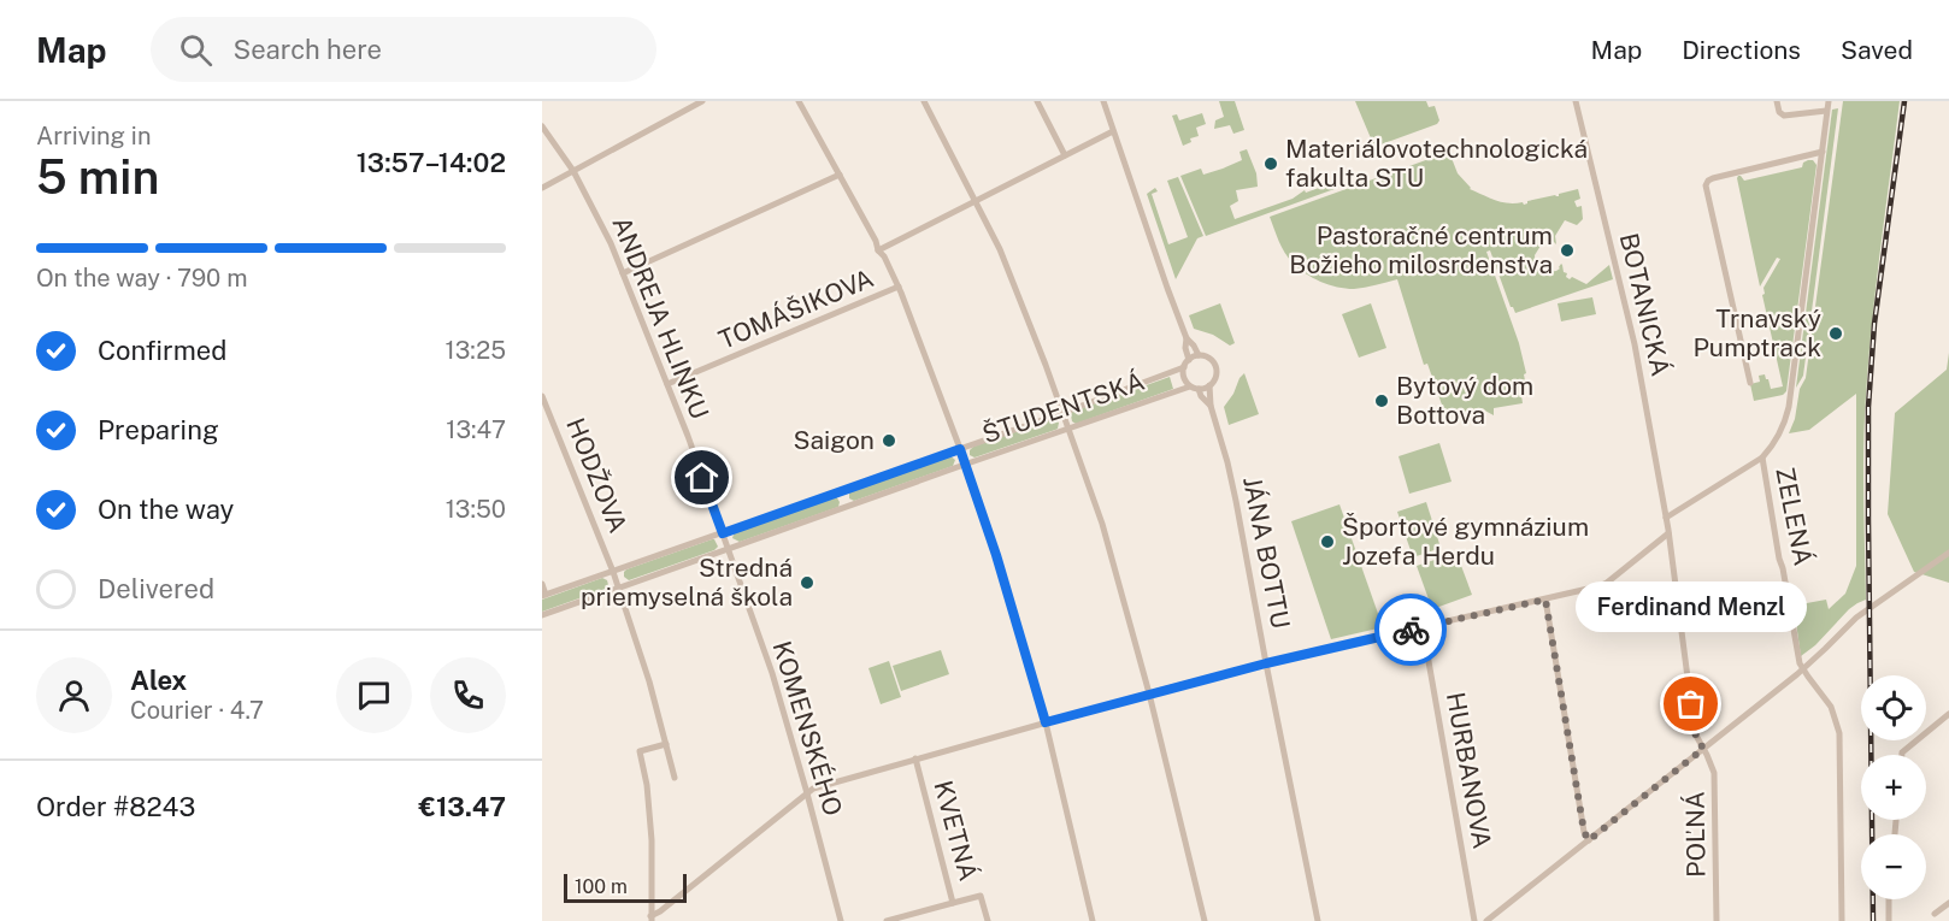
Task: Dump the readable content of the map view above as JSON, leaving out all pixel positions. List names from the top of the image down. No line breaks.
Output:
{"streets":{"street":["BOTANICKÁ","TOMÁŠIKOVA","ANDREJA HLINKU","ŠTUDENTSKÁ","HODŽOVA","ZELENÁ","JÁNA BOTTU","KOMENSKÉHO","HURBANOVA","KVETNÁ","POĽNÁ"]},"crossings":[["BOTANICKÁ","POĽNÁ"],["TOMÁŠIKOVA","ANDREJA HLINKU"],["ANDREJA HLINKU","ŠTUDENTSKÁ"],["ANDREJA HLINKU","KOMENSKÉHO"],["ŠTUDENTSKÁ","HODŽOVA"],["ŠTUDENTSKÁ","JÁNA BOTTU"],["ŠTUDENTSKÁ","KOMENSKÉHO"]],"places":["Materiálovotechnologická fakulta STU","Pastoračné centrum Božieho milosrdenstva","Trnavský Pumptrack","Bytový dom Bottova","Saigon","Športové gymnázium Jozefa Herdu","Stredná priemyselná škola","Ferdinand Menzl"],"scale_bar":"100 m","page":{"header":"Map","search":"Search here","nav":["Map","Directions","Saved"],"heading":["5 min","Arriving in","13:57–14:02"],"panel":["Alex","Courier · 4.7","Order #8243","€13.47"],"bar":"On the way · 790 m","list":[["Confirmed","13:25"],["Preparing","13:47"],["On the way","13:50"],"Delivered"],"bubble":"Ferdinand Menzl","map_buttons":["+","−"],"scale":"100 m"}}
